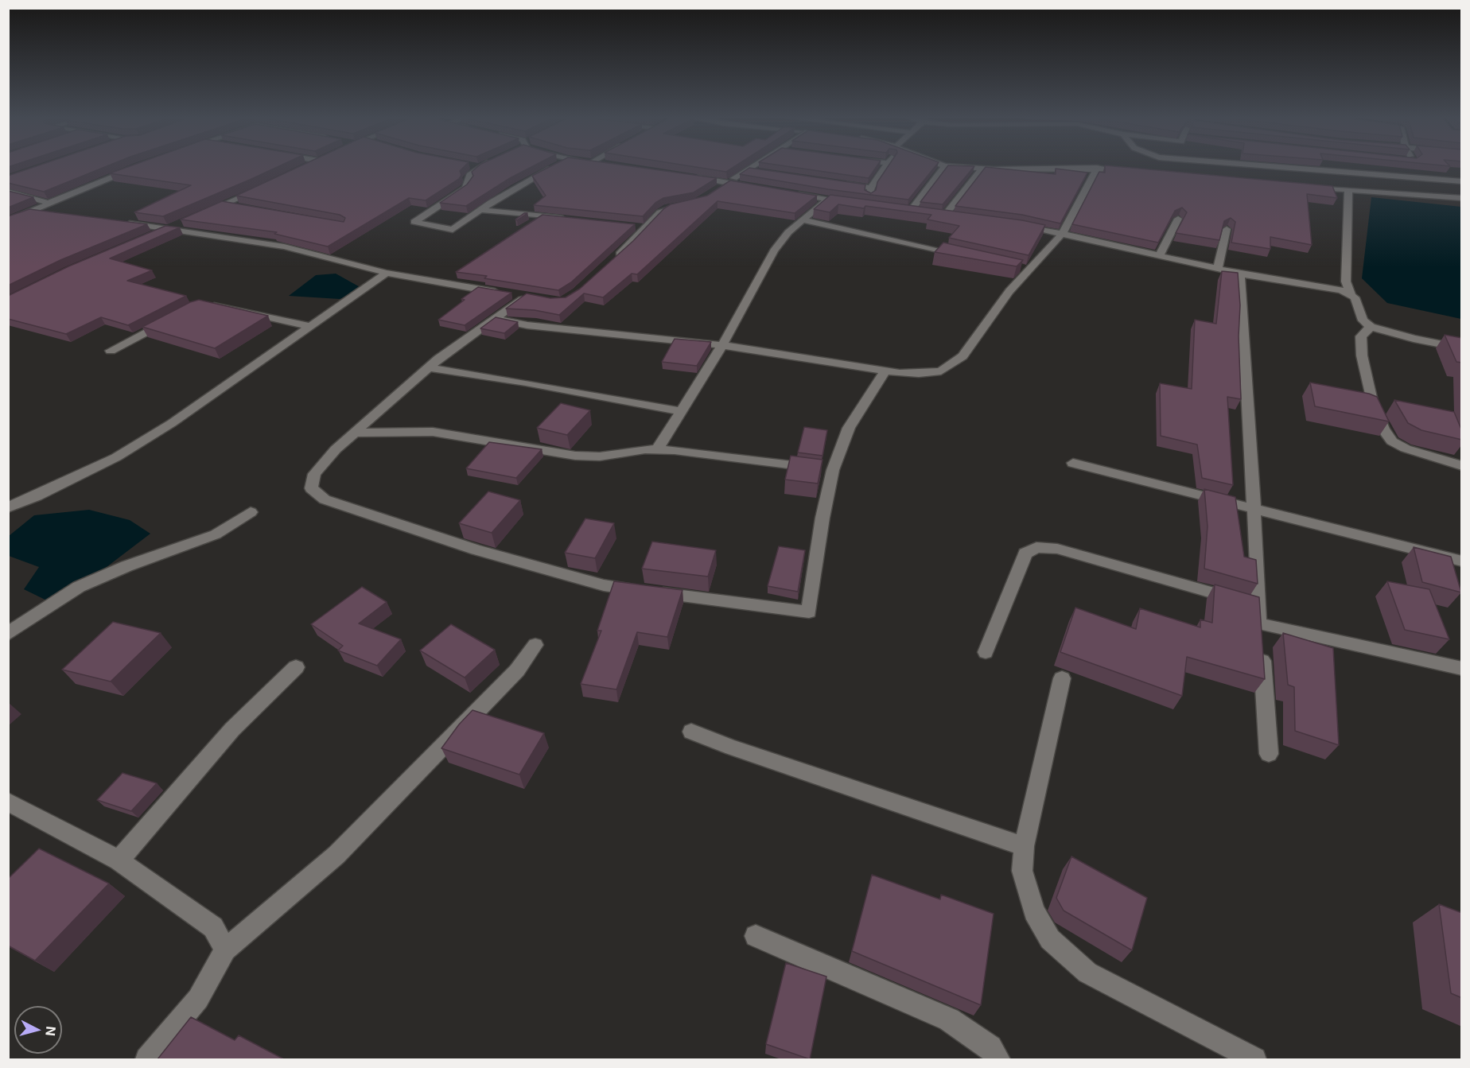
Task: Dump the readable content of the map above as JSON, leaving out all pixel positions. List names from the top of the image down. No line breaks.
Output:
{"north":"right"}
